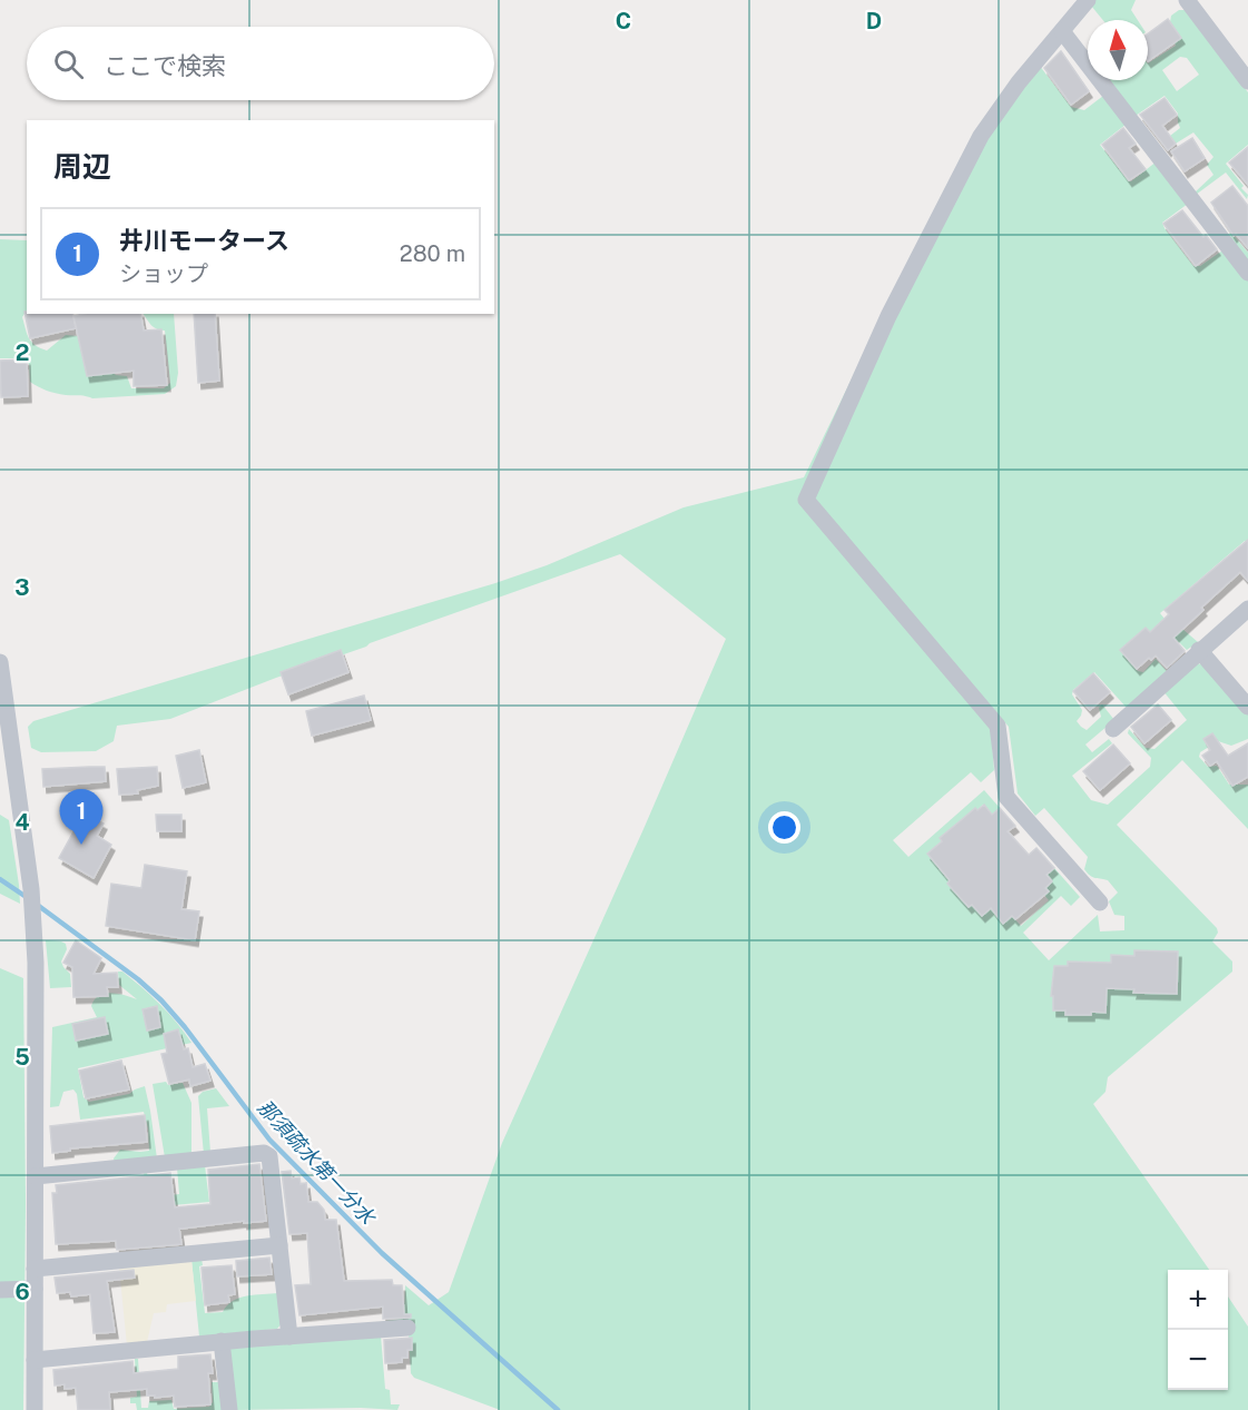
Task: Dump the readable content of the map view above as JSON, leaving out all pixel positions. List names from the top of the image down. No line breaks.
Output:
{"water":["那須疏水第一分水"],"north":"top","page":{"search":"ここで検索","heading":"周辺","list":[{"mark":"1","name":"井川モータース","note":"ショップ","value":"280 m"}],"pins":"1","map_buttons":["+","−"]},"grid":{"columns":["C","D"],"rows":["2","3","4","5","6"]}}
